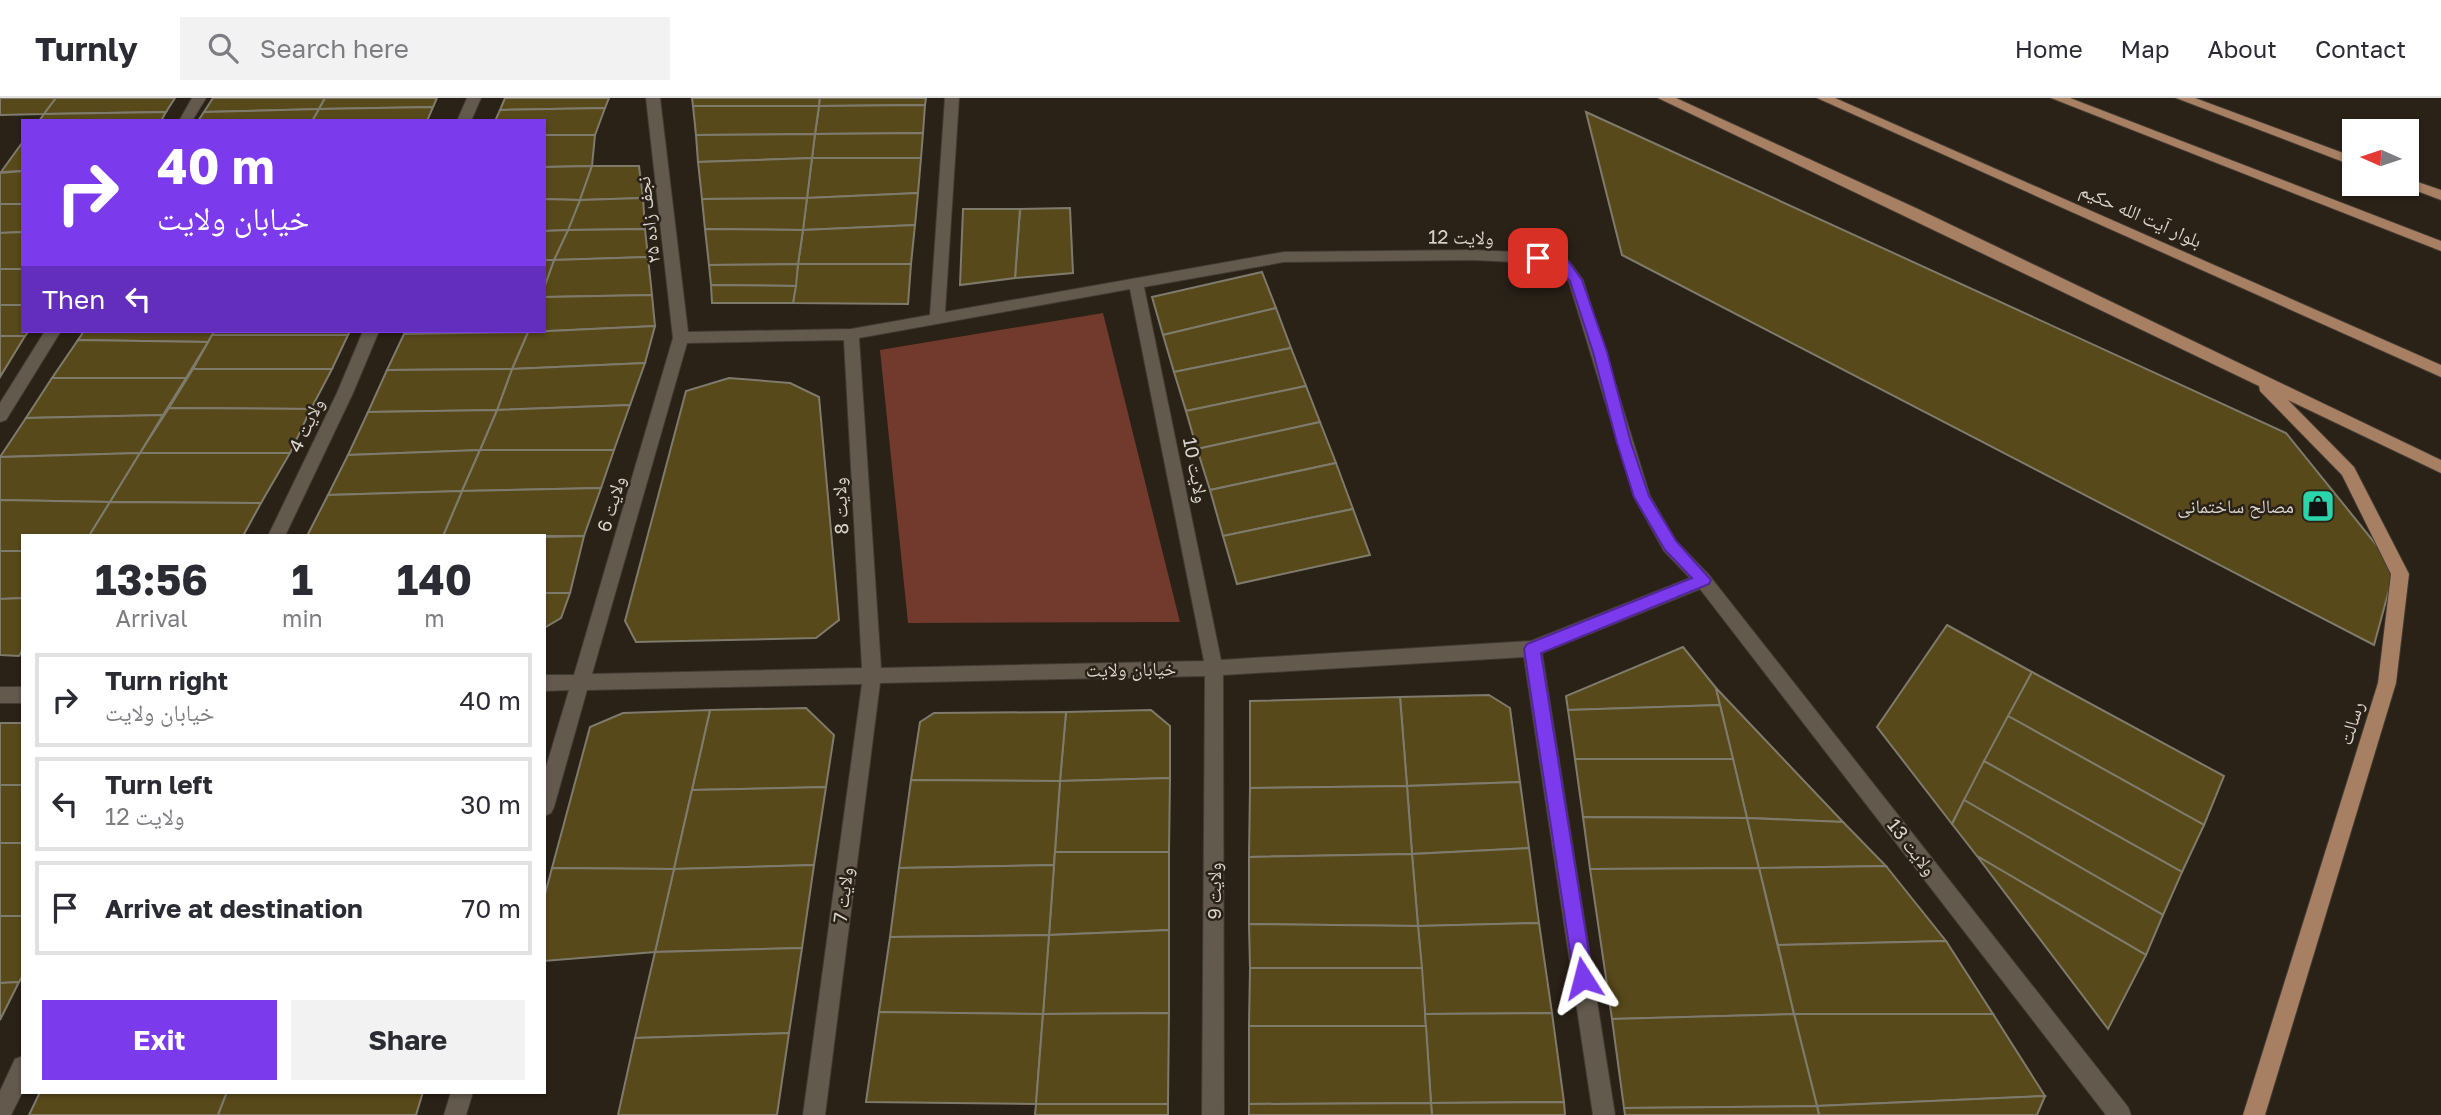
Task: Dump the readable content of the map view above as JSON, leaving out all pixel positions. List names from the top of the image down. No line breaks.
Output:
{"streets":{"main road":["بلوار آیت الله حکیم","رسالت"],"street":["نجف زاده ۲۵","ولایت 12","ولایت 4","ولایت 10","ولایت 6","ولایت 8","خیابان ولایت","ولایت 13","ولایت 9","ولایت 7"]},"crossings":[["نجف زاده ۲۵","ولایت 6"],["ولایت 12","ولایت 10"],["ولایت 12","خیابان ولایت"],["ولایت 12","ولایت 13"],["ولایت 10","خیابان ولایت"],["ولایت 10","ولایت 9"],["ولایت 6","خیابان ولایت"],["ولایت 8","خیابان ولایت"],["ولایت 8","ولایت 7"],["خیابان ولایت","ولایت 13"],["خیابان ولایت","ولایت 9"],["خیابان ولایت","ولایت 7"]],"places":{"shop":["مصالح ساختمانی"]},"north":"left","page":{"header":"Turnly","search":"Search here","nav":["Home","Map","About","Contact"],"turn":["40 m","خیابان ولایت"],"then":"Then","eta":["13:56","Arrival","1","min","140","m"],"list":[{"name":"Turn right","note":"خیابان ولایت","value":"40 m"},{"name":"Turn left","note":"ولایت 12","value":"30 m"},{"name":"Arrive at destination","value":"70 m"}],"buttons":["Exit","Share"]}}
